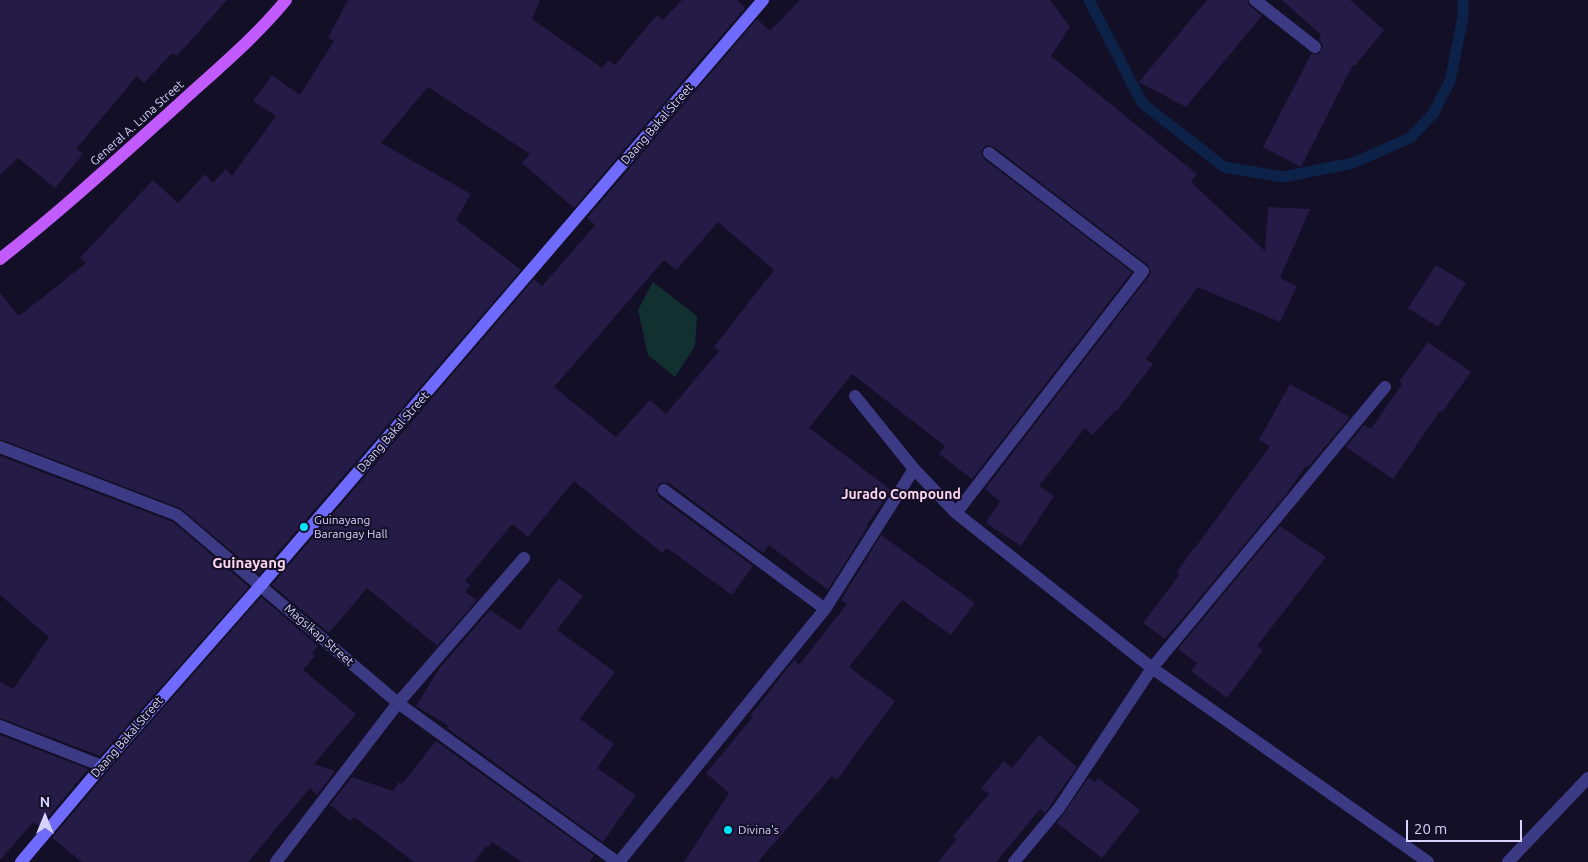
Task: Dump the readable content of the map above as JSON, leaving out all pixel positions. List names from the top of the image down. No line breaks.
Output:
{"streets":{"main road":["General A. Luna Street"],"street":["Daang Bakal Street","Magsikap Street"]},"crossings":[["Daang Bakal Street","Magsikap Street"]],"districts":["Jurado Compound","Guinayang"],"places":["Guinayang Barangay Hall","Divina's"],"scale_bar":"20 m","north":"top"}
